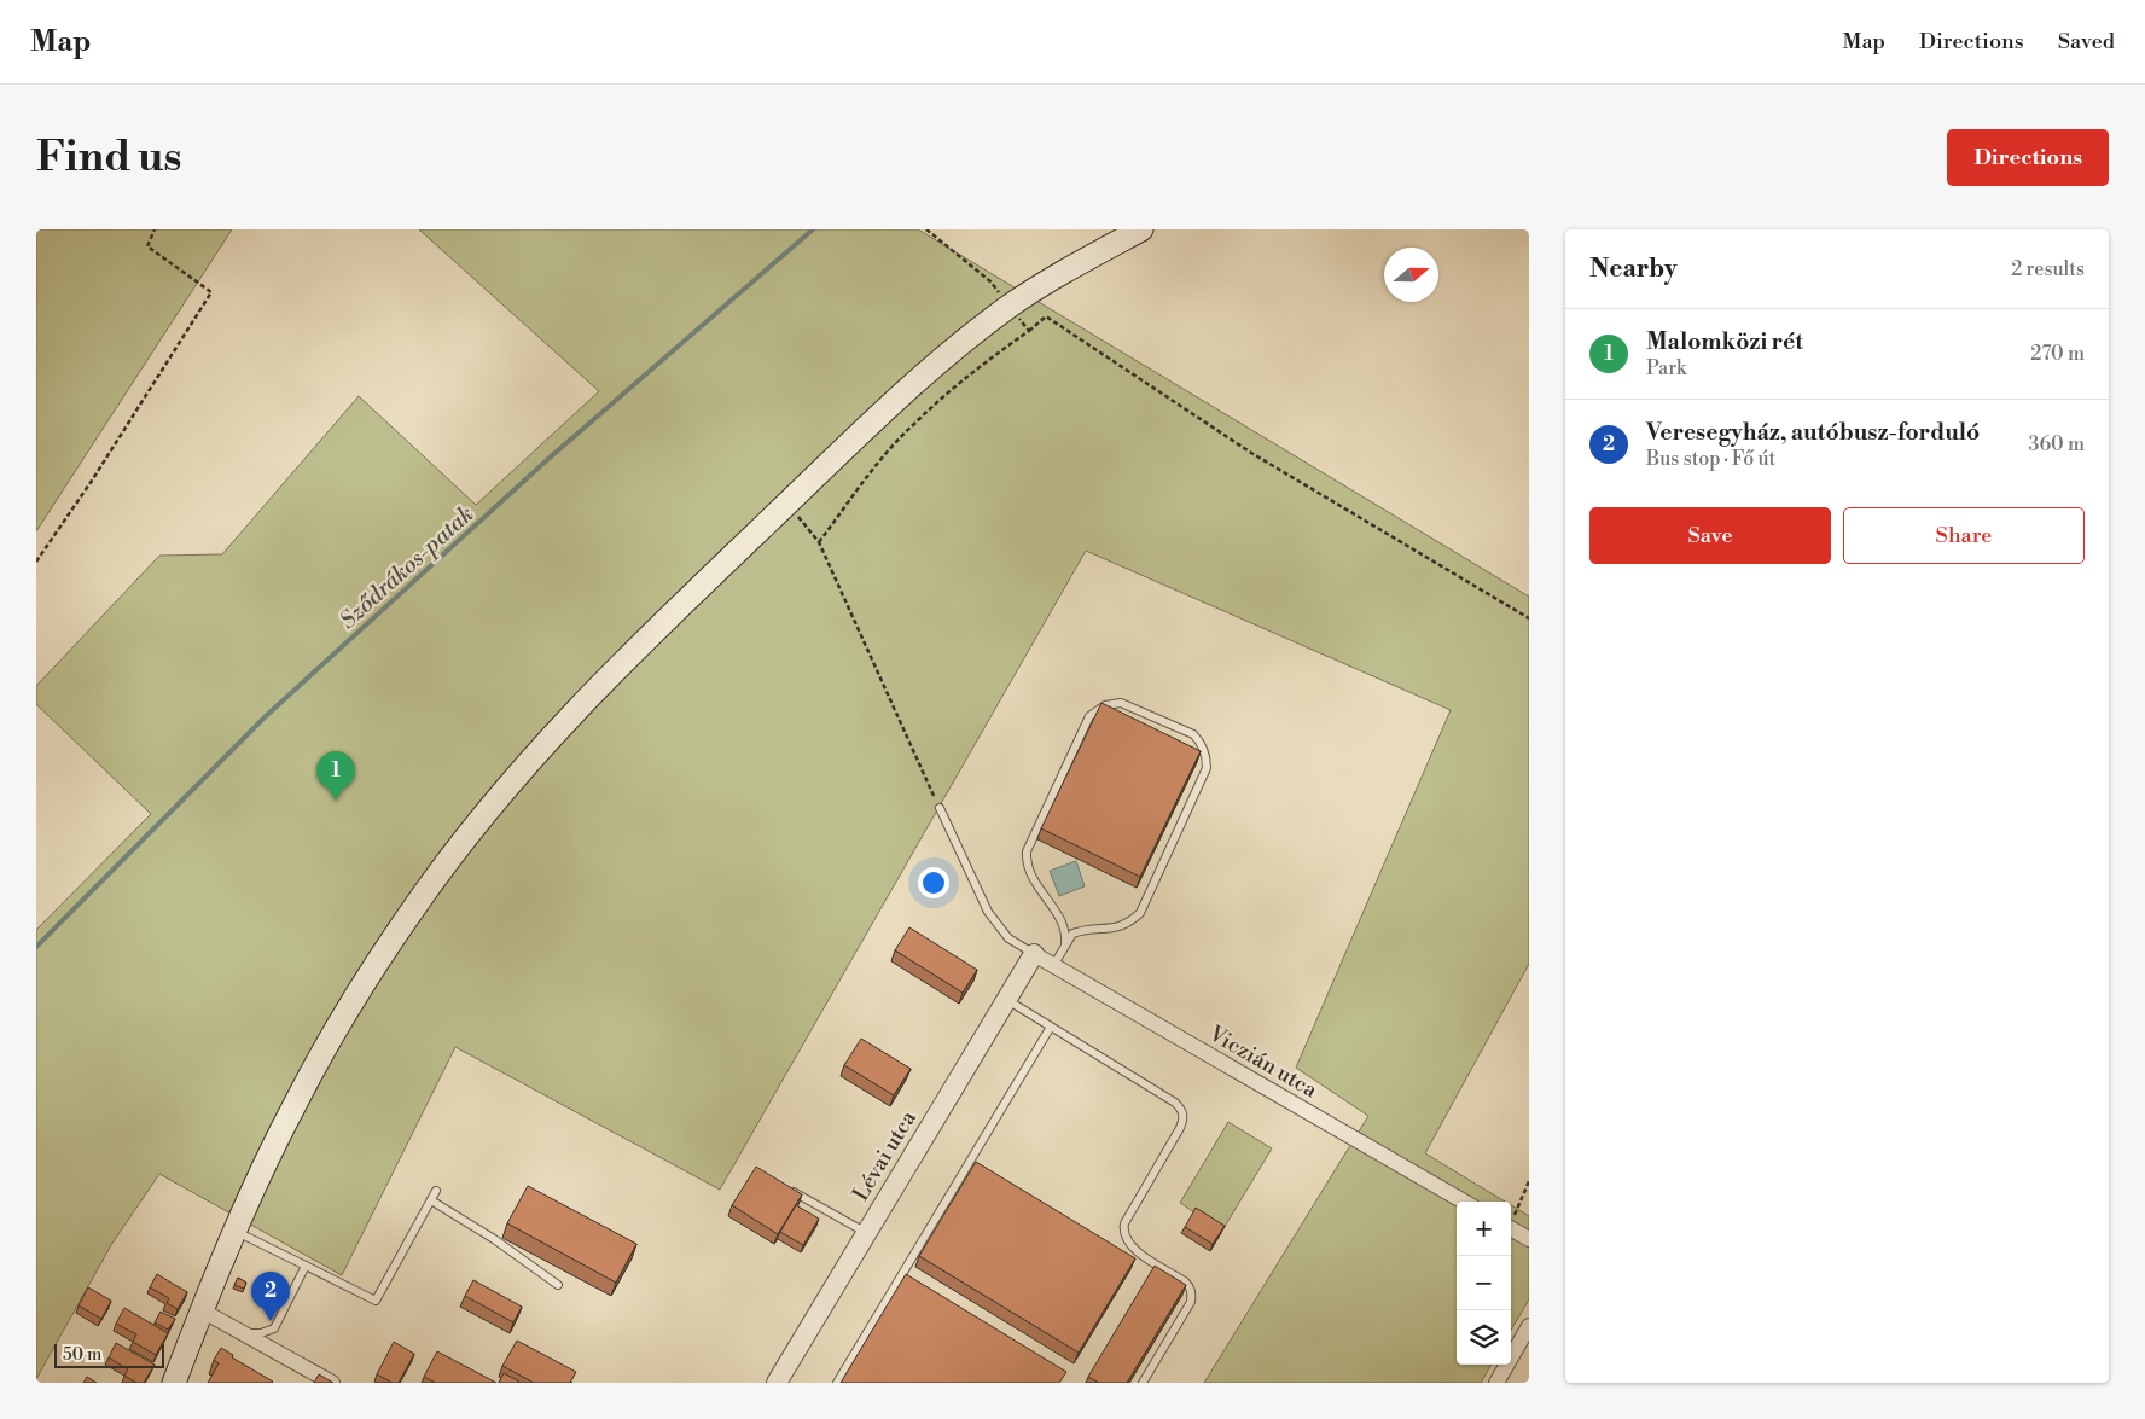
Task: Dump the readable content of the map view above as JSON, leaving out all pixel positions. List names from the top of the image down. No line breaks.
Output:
{"streets":{"street":["Viczián utca","Lévai utca"]},"crossings":[["Viczián utca","Lévai utca"]],"water":["Sződrákos-patak"],"scale_bar":"50 m","north":"right","page":{"header":"Map","nav":["Map","Directions","Saved"],"buttons":["Directions",["Save","Share"]],"title":"Find us","heading":["Nearby","2 results"],"list":[{"mark":"1","name":"Malomközi rét","note":"Park","value":"270 m"},{"mark":"2","name":"Veresegyház, autóbusz-forduló","note":"Bus stop · Fő út","value":"360 m"}],"pins":["1","2"],"map_buttons":["+","−"],"scale":"50 m"}}
